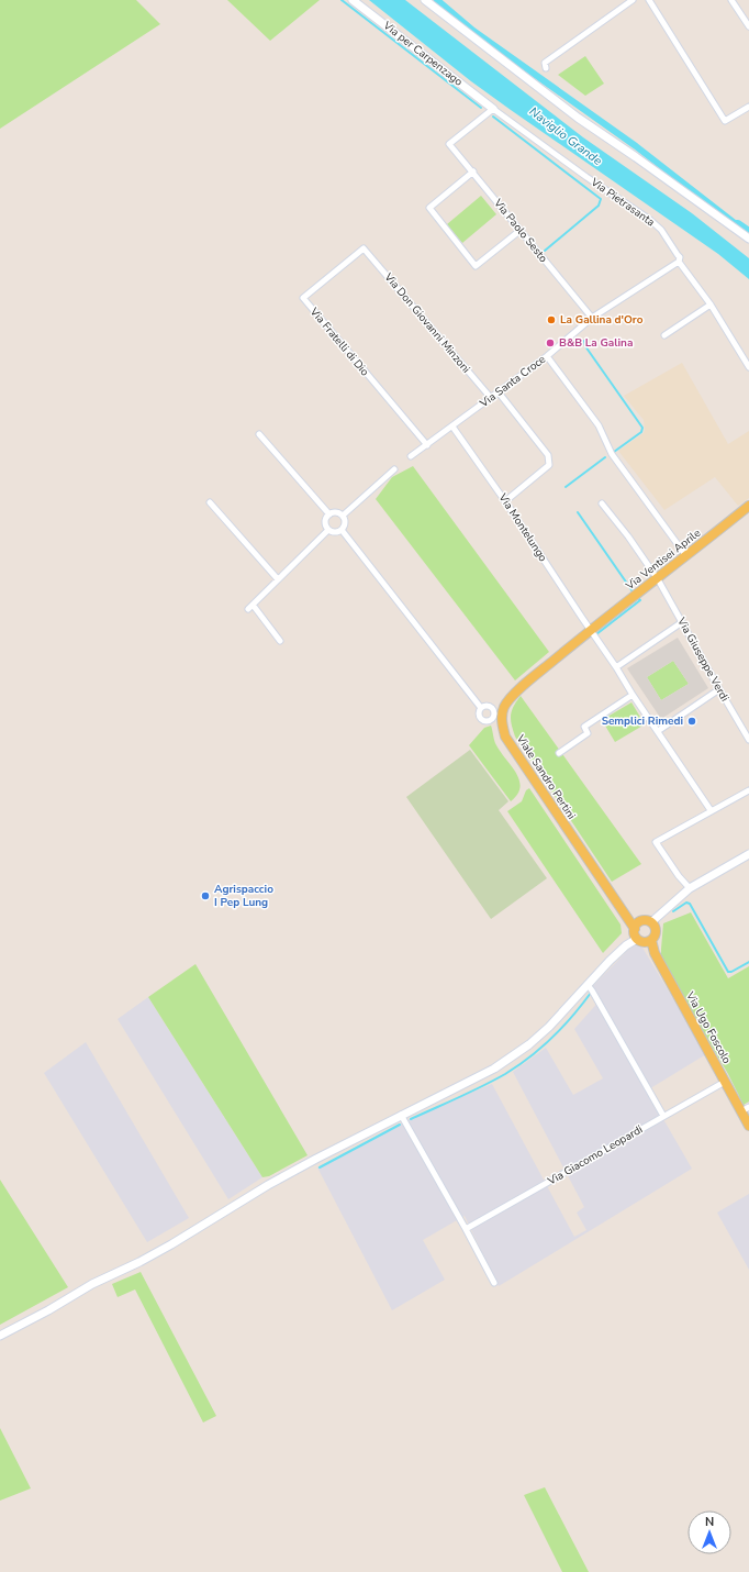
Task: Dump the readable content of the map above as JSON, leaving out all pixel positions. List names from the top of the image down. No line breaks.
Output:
{"streets":{"main road":["Via Ventisei Aprile","Viale Sandro Pertini","Via Ugo Foscolo"],"street":["Via per Carpenzago","Via Pietrasanta","Via Paolo Sesto","Via Don Giovanni Minzoni","Via Fratelli di Dio","Via Santa Croce","Via Montelungo","Via Giuseppe Verdi","Via Giacomo Leopardi"]},"crossings":[["Via per Carpenzago","Via Pietrasanta"],["Via per Carpenzago","Via Paolo Sesto"],["Via Pietrasanta","Via Paolo Sesto"],["Via Pietrasanta","Via Santa Croce"],["Via Paolo Sesto","Via Santa Croce"],["Via Don Giovanni Minzoni","Via Fratelli di Dio"],["Via Don Giovanni Minzoni","Via Santa Croce"],["Via Fratelli di Dio","Via Santa Croce"],["Via Santa Croce","Via Montelungo"],["Via Montelungo","Via Ventisei Aprile"],["Via Ventisei Aprile","Via Giuseppe Verdi"],["Viale Sandro Pertini","Via Ugo Foscolo"],["Via Ugo Foscolo","Via Giacomo Leopardi"]],"water":["Naviglio Grande"],"places":["La Gallina d'Oro","B&B La Galina","Semplici Rimedi","Agrispaccio I Pep Lung"],"north":"top"}
